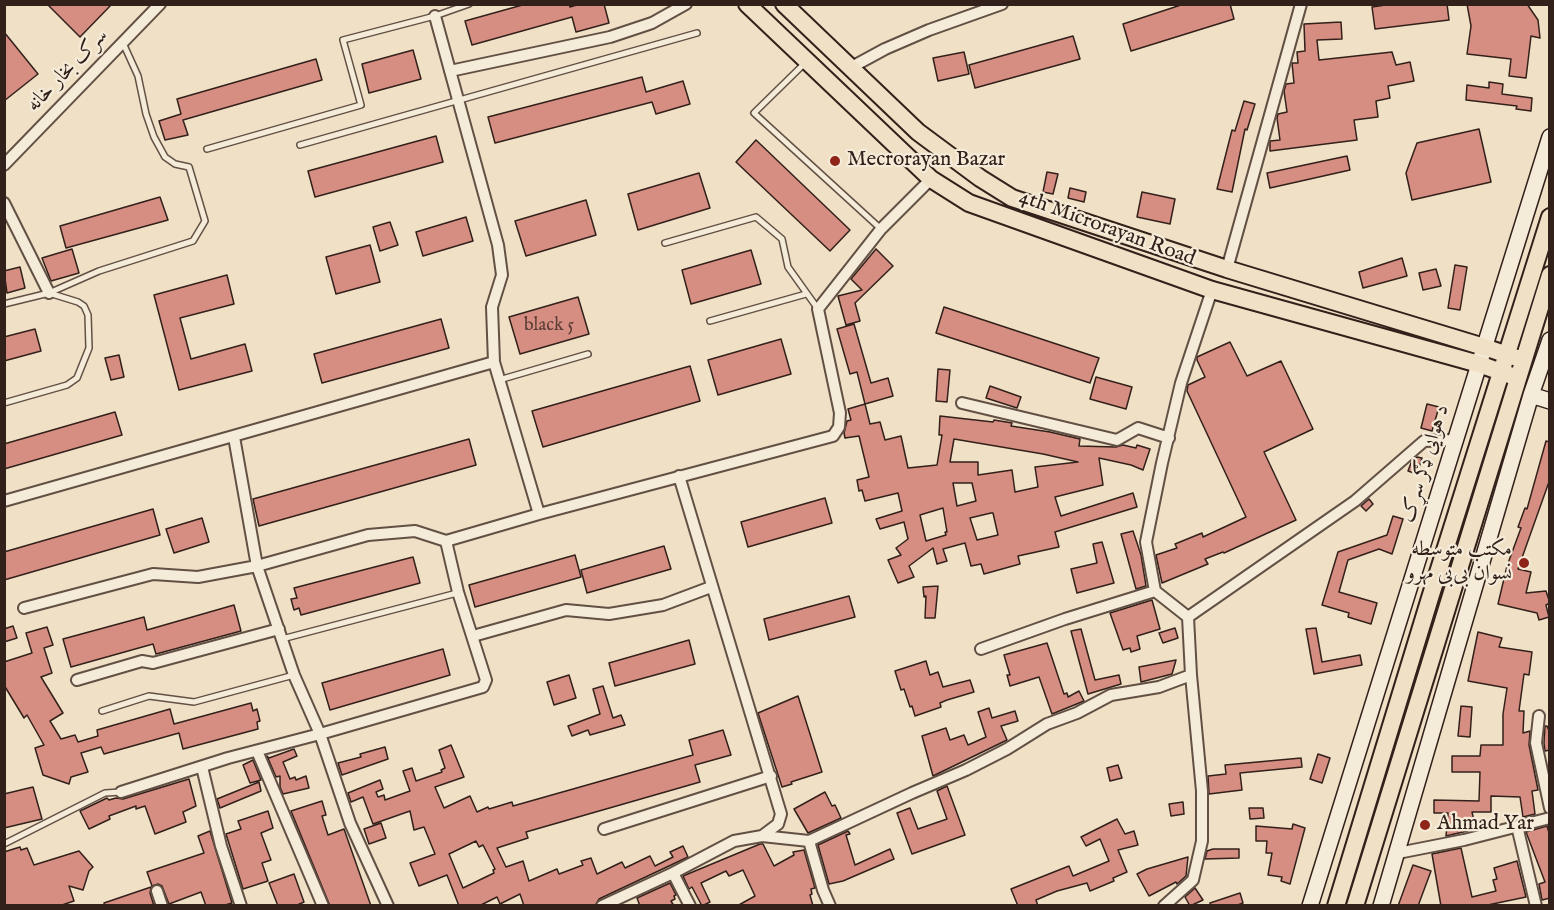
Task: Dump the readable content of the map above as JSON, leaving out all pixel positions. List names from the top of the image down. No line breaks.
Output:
{"streets":{"main road":["4th Microrayan Road","د هوایی ډګر سړک"],"street":["سرک بخار خانه"]},"crossings":[["4th Microrayan Road","د هوایی ډګر سړک"]],"places":["Mecrorayan Bazar","مکتب متوسطه نسوان بی‌بی مهرو","Ahmad Yar"],"house_numbers":["black 5"]}
